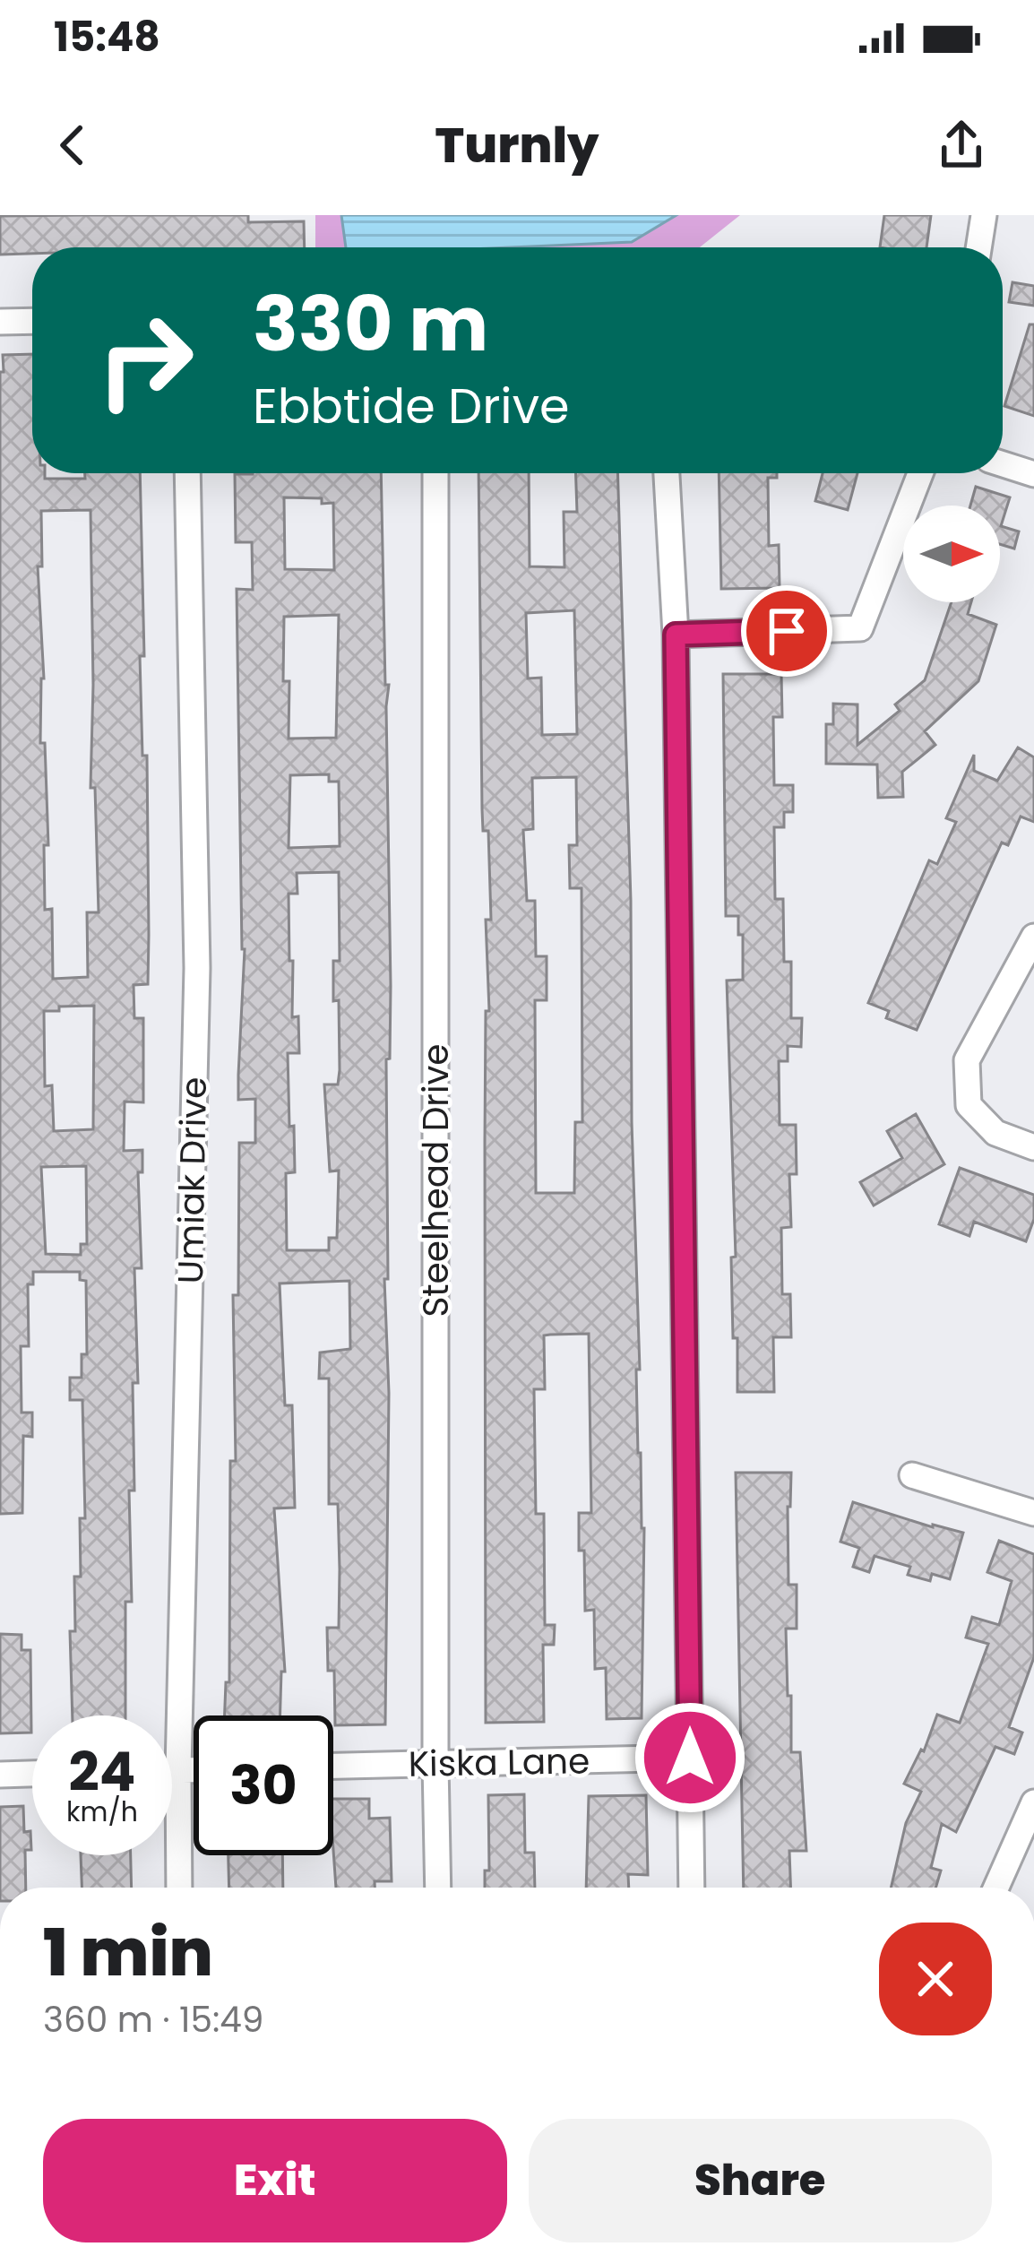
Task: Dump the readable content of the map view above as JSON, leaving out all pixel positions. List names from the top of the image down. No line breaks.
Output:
{"streets":{"street":["Umiak Drive","Steelhead Drive","Kiska Lane"]},"crossings":[["Steelhead Drive","Kiska Lane"]],"north":"right","page":{"status":"15:48","header":"Turnly","turn":["330 m","Ebbtide Drive"],"speed":"24 km/h","limit":"30","heading":["1 min","360 m · 15:49"],"buttons":["Exit","Share"]}}
